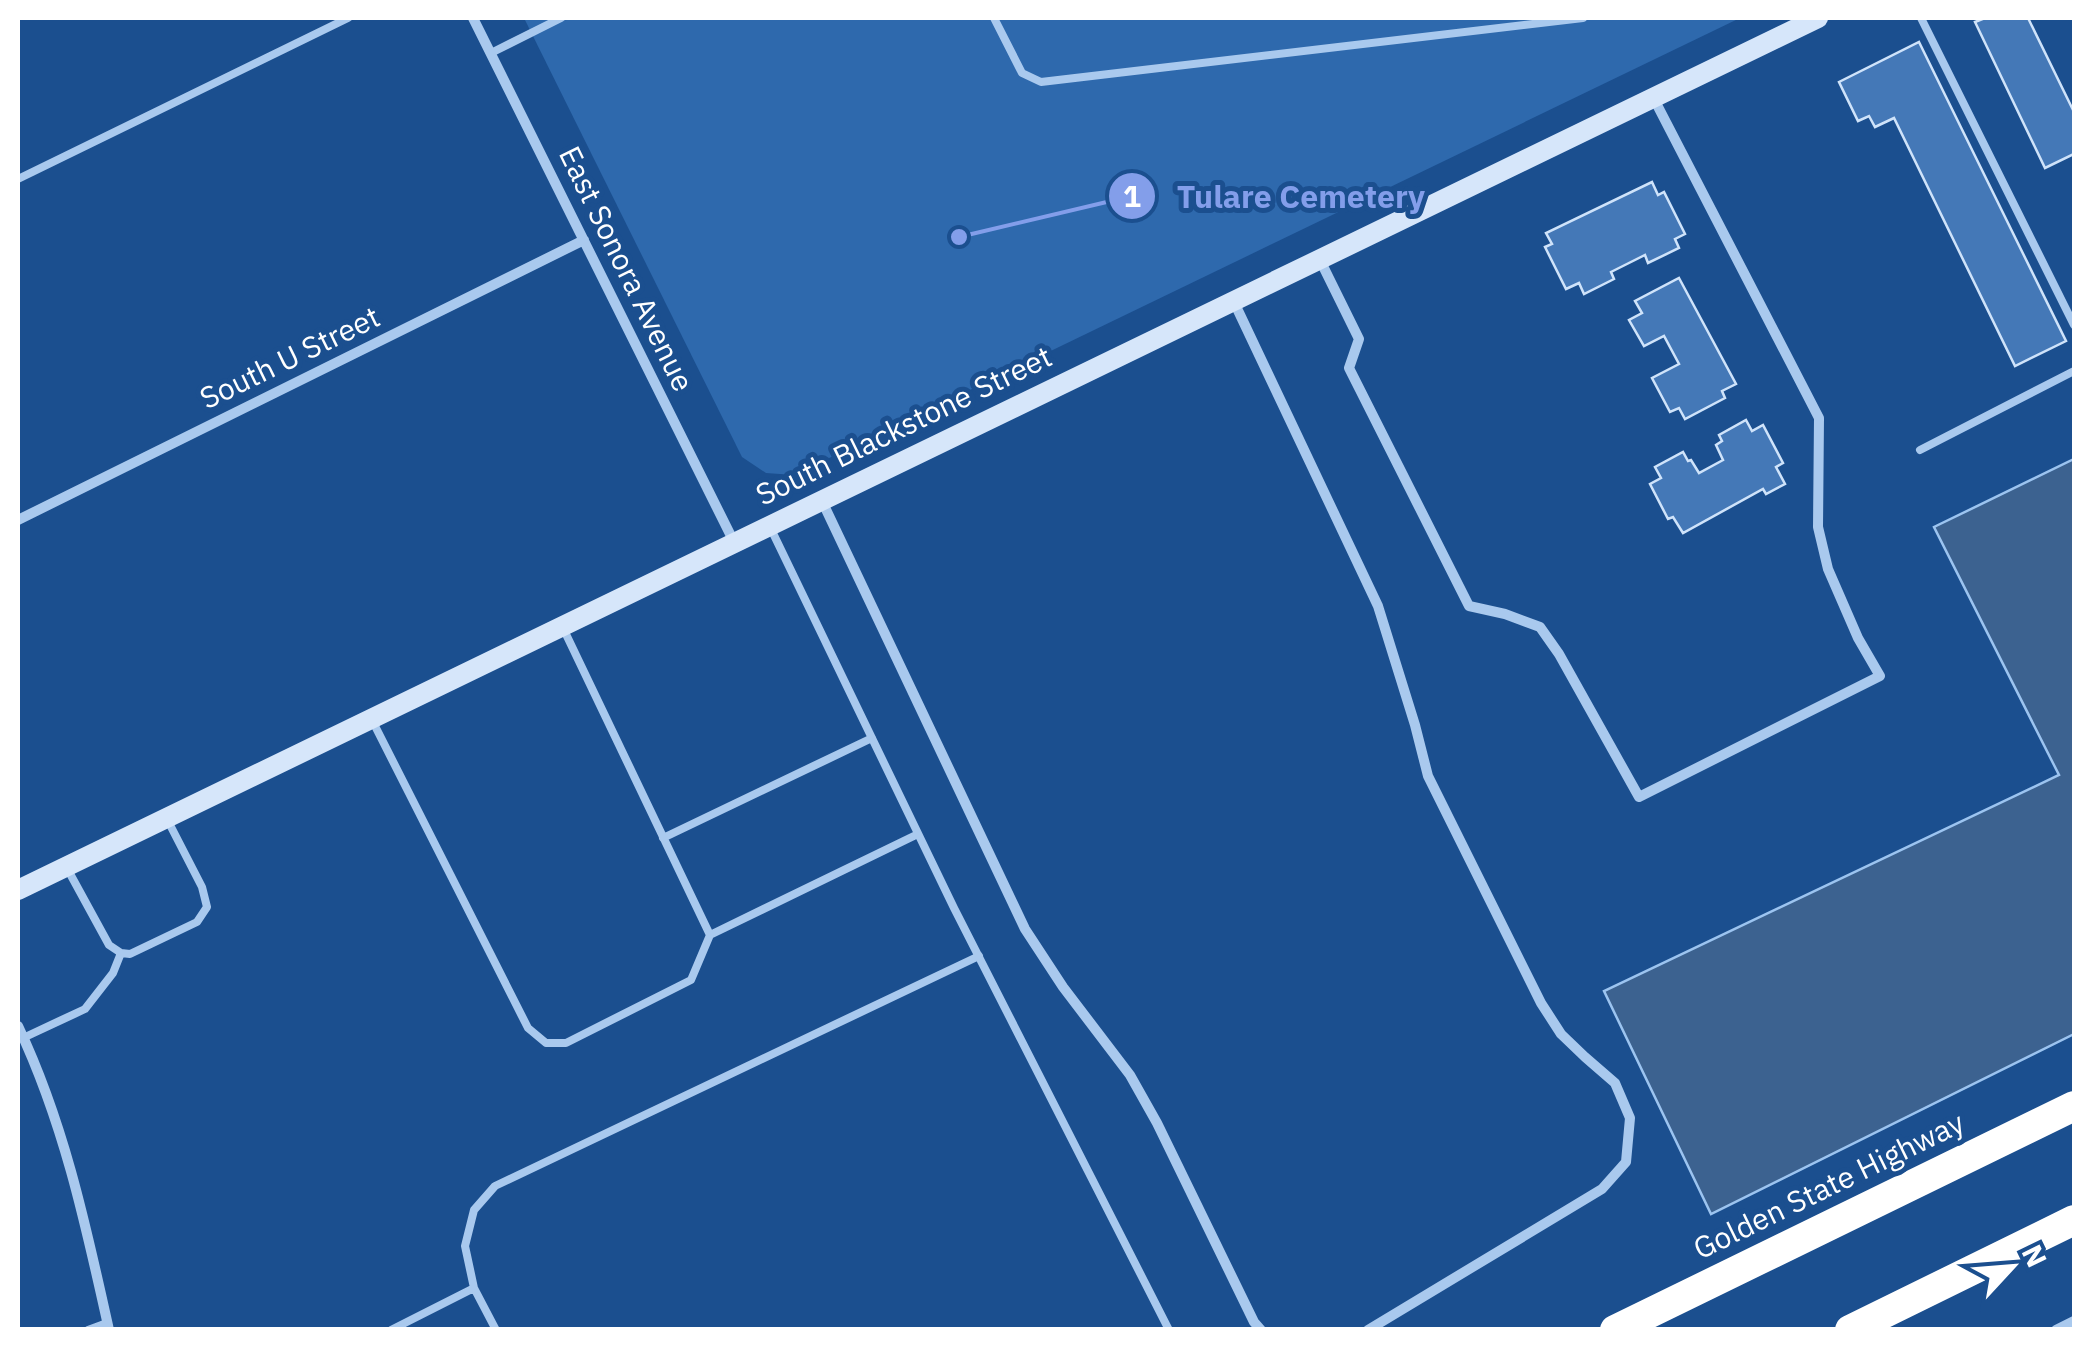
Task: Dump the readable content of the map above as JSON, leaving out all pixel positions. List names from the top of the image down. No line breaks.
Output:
{"streets":{"highway":["Golden State Highway"],"main road":["South Blackstone Street"],"street":["East Sonora Avenue","South U Street"]},"crossings":[["East Sonora Avenue","South U Street"],["East Sonora Avenue","South Blackstone Street"]],"places":["Tulare Cemetery"],"north":"top right"}
